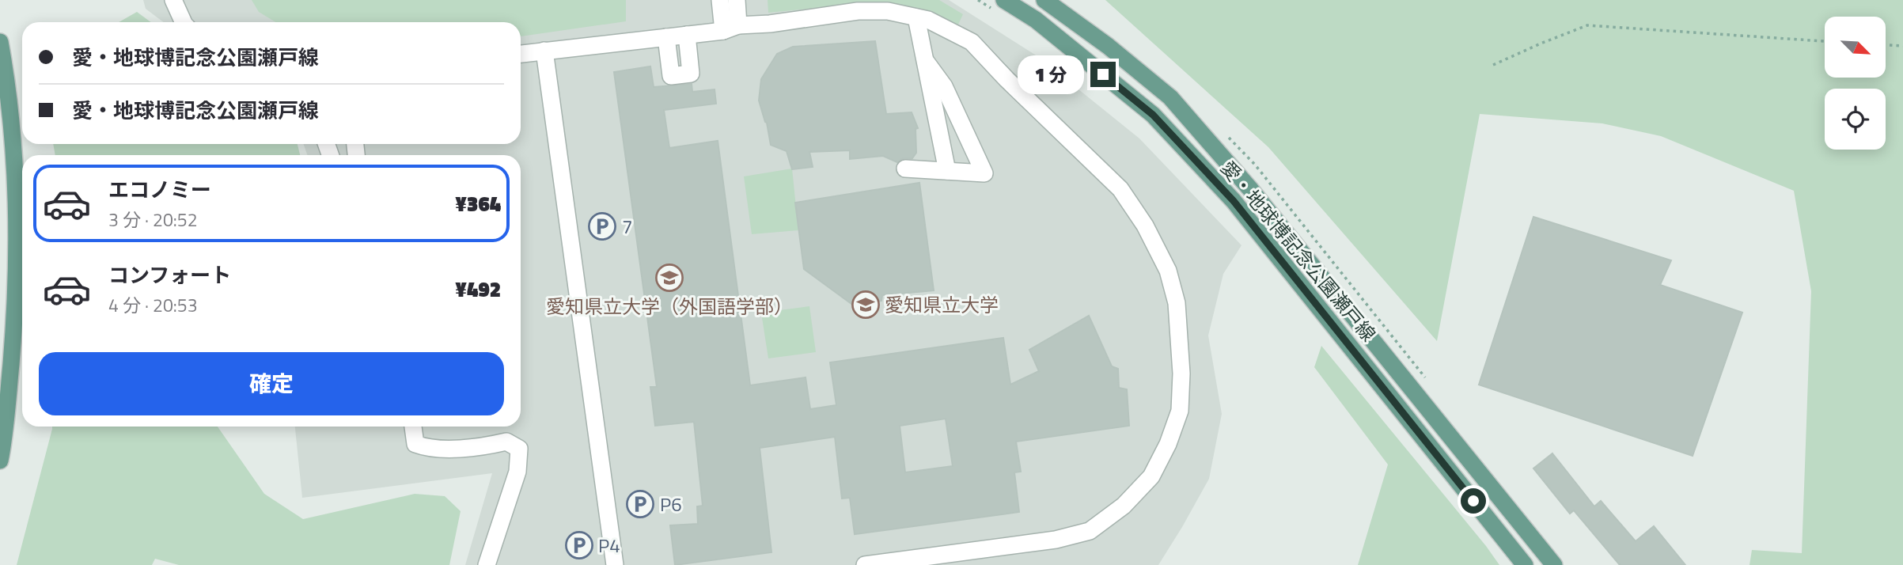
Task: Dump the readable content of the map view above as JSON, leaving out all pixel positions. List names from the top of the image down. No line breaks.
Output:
{"streets":{"main road":["愛・地球博記念公園瀬戸線"]},"places":{"parking":["7","P6","P4"],"school or university":["愛知県立大学（外国語学部）","愛知県立大学"]},"north":"bottom right","page":{"banner":["愛・地球博記念公園瀬戸線","愛・地球博記念公園瀬戸線"],"bubble":"1 分","list":[{"name":"エコノミー","note":"3 分 · 20:52","value":"¥364"},{"name":"コンフォート","note":"4 分 · 20:53","value":"¥492"}],"buttons":"確定"}}
